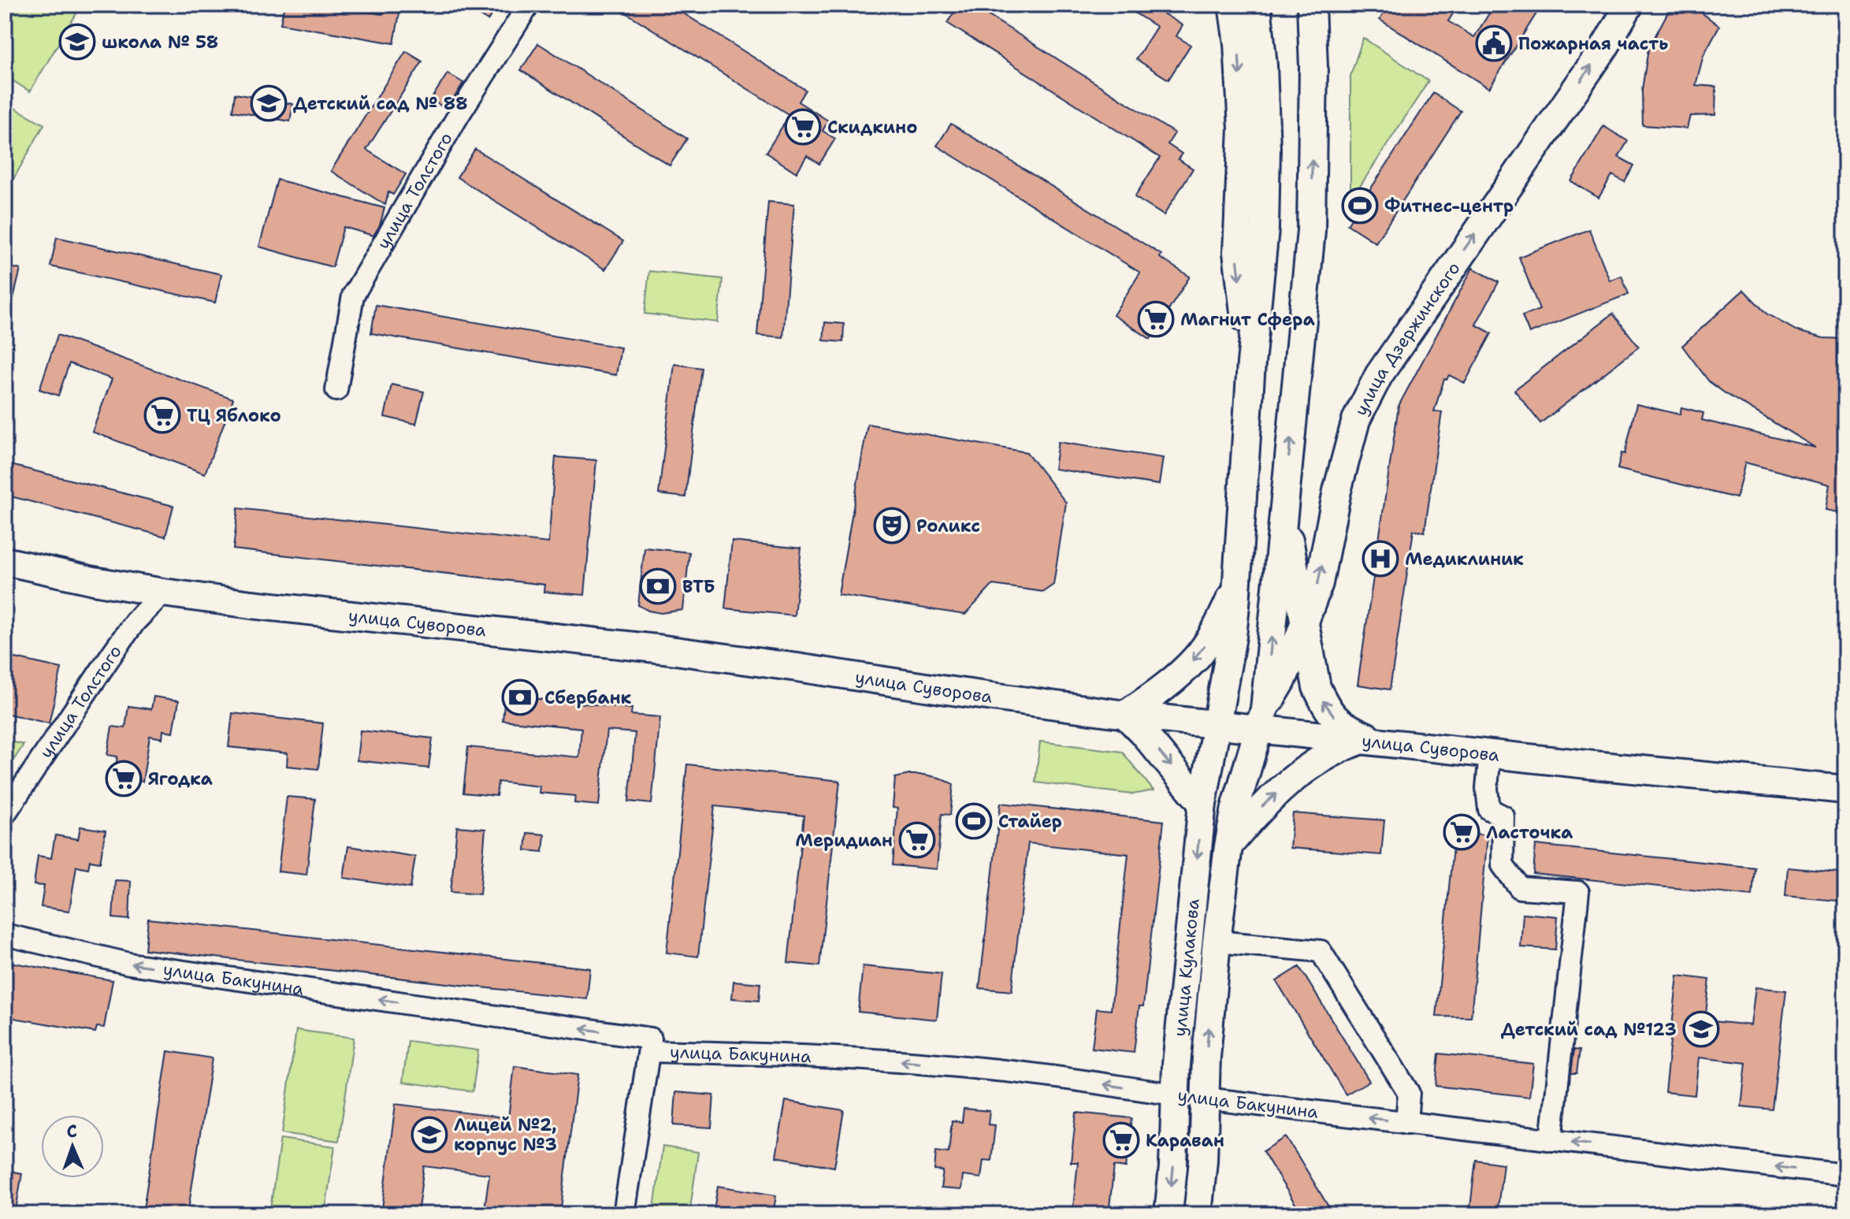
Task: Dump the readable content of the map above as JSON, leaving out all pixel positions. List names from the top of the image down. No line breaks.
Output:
{"streets":{"main road":["улица Дзержинского","улица Суворова","улица Кулакова","улица Бакунина"],"street":["улица Толстого"]},"crossings":[["улица Толстого","улица Суворова"],["улица Дзержинского","улица Суворова"],["улица Дзержинского","улица Кулакова"],["улица Суворова","улица Кулакова"],["улица Кулакова","улица Бакунина"]],"one_way":["улица Бакунина"],"places":{"school or university":["школа № 58","Детский сад № 88","Детский сад №123","Лицей №2, корпус №3"],"public building":["Пожарная часть"],"supermarket":["Скидкино","Магнит Сфера","ТЦ Яблоко","Ягодка","Ласточка","Меридиан","Караван"],"sports":["Фитнес-центр","Стайер"],"theatre":["Роликс"],"hospital":["Медиклиник"],"bank":["ВТБ","Сбербанк"]},"north":"top"}
